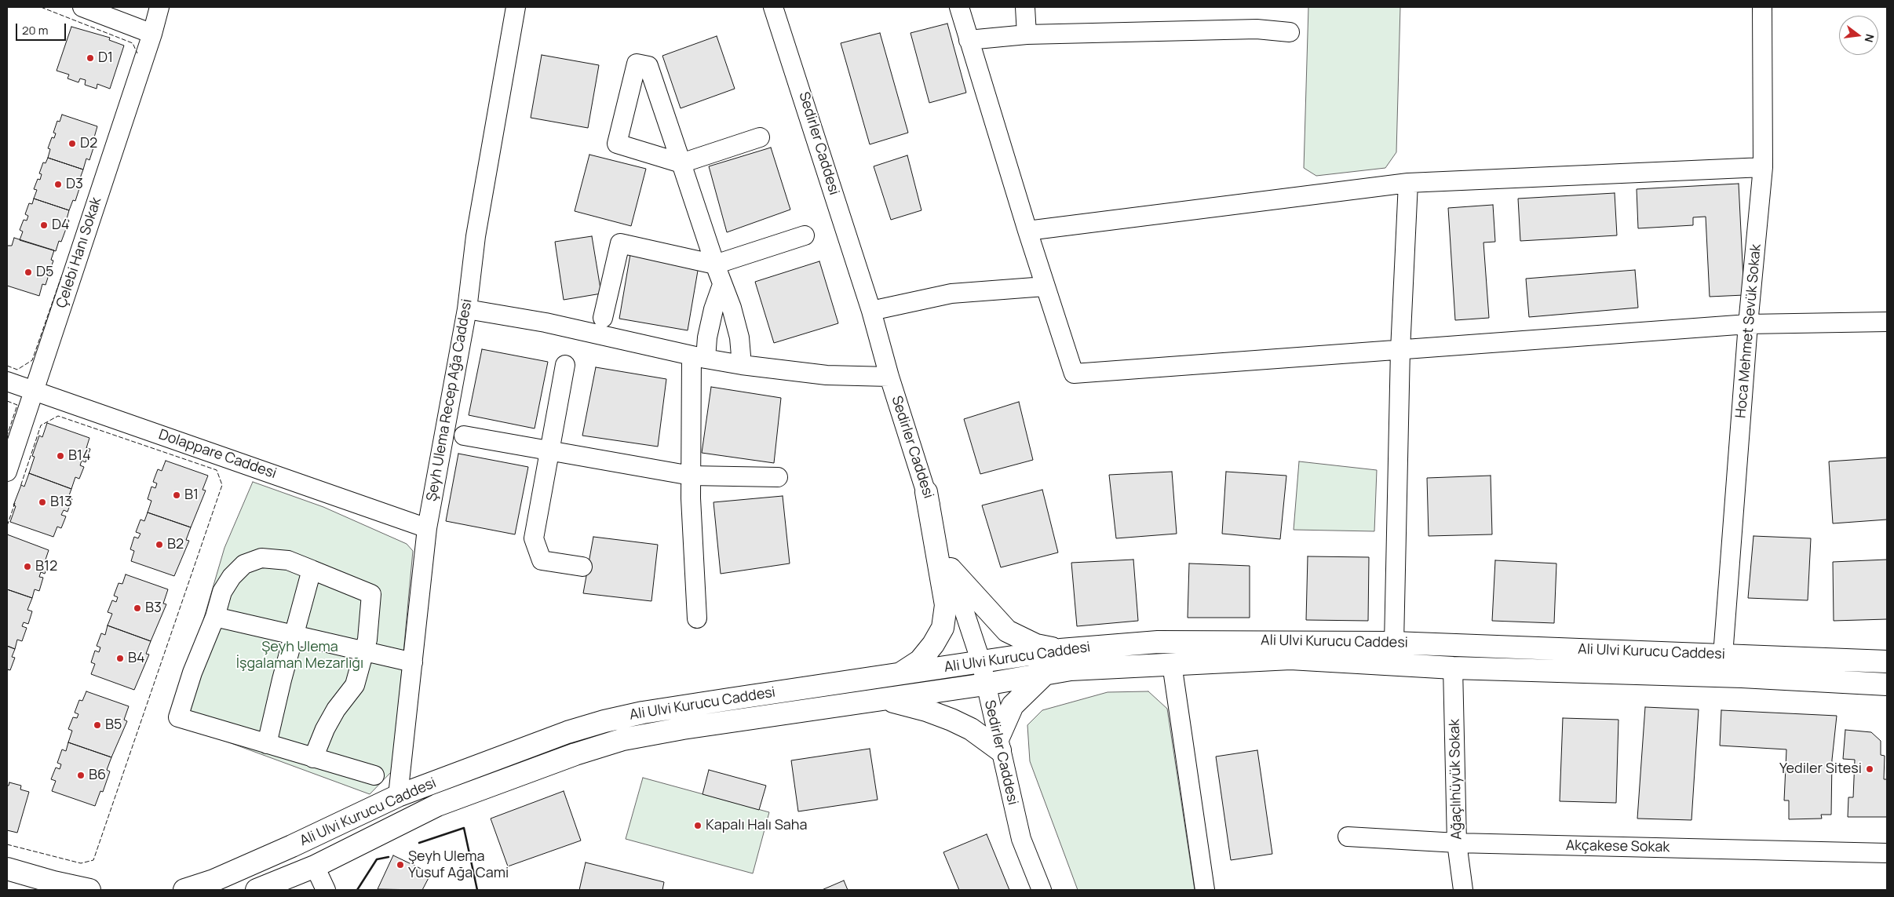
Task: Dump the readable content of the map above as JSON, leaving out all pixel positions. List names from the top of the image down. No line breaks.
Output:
{"streets":{"main road":["Ali Ulvi Kurucu Caddesi"],"street":["Sedirler Caddesi","Çelebi Hanı Sokak","Hoca Mehmet Sevük Sokak","Şeyh Ulema Recep Ağa Caddesi","Dolappare Caddesi","Ağaçlıhüyük Sokak","Akçakese Sokak"]},"crossings":[["Sedirler Caddesi","Ali Ulvi Kurucu Caddesi"],["Çelebi Hanı Sokak","Dolappare Caddesi"],["Hoca Mehmet Sevük Sokak","Ali Ulvi Kurucu Caddesi"],["Şeyh Ulema Recep Ağa Caddesi","Dolappare Caddesi"],["Şeyh Ulema Recep Ağa Caddesi","Ali Ulvi Kurucu Caddesi"],["Ali Ulvi Kurucu Caddesi","Ağaçlıhüyük Sokak"],["Ağaçlıhüyük Sokak","Akçakese Sokak"]],"parks":["Şeyh Ulema İşgalaman Mezarlığı"],"places":["D1","D2","D3","D4","D5","B14","B1","B13","B2","B12","B3","B4","B5","Yediler Sitesi","B6","Kapalı Halı Saha","Şeyh Ulema Yusuf Ağa Cami"],"scale_bar":"20 m","north":"right"}
